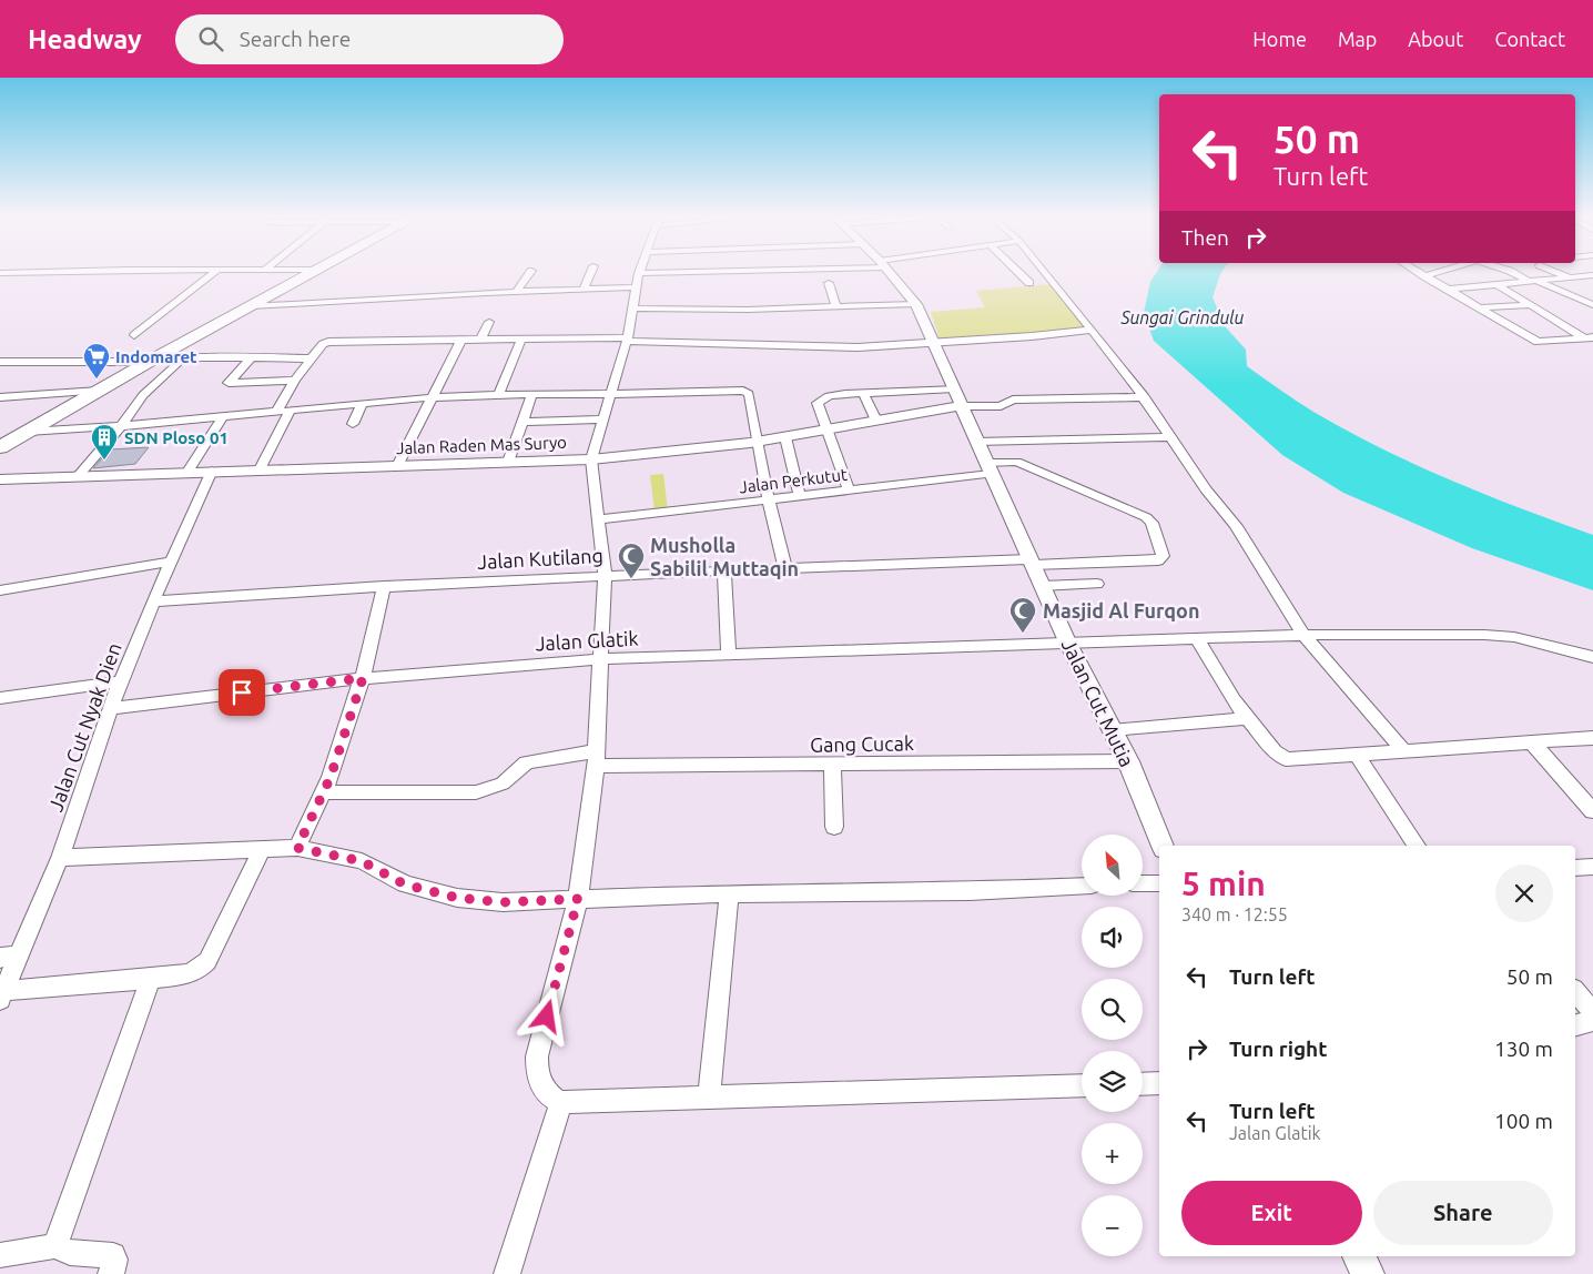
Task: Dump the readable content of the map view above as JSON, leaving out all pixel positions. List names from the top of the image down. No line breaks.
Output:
{"streets":{"street":["Jalan Raden Mas Suryo","Jalan Perkutut","Jalan Kutilang","Jalan Glatik","Jalan Cut Mutia","Jalan Cut Nyak Dien","Gang Cucak"]},"crossings":[["Jalan Raden Mas Suryo","Jalan Cut Mutia"],["Jalan Raden Mas Suryo","Jalan Cut Nyak Dien"],["Jalan Perkutut","Jalan Kutilang"],["Jalan Perkutut","Jalan Cut Mutia"],["Jalan Kutilang","Jalan Cut Mutia"],["Jalan Kutilang","Jalan Cut Nyak Dien"],["Jalan Glatik","Jalan Cut Mutia"],["Jalan Glatik","Jalan Cut Nyak Dien"],["Jalan Cut Mutia","Gang Cucak"]],"water":["Sungai Grindulu"],"places":{"supermarket":["Indomaret"],"building":["SDN Ploso 01"],"mosque":["Musholla Sabilil Muttaqin","Masjid Al Furqon"]},"north":"top left","page":{"header":"Headway","search":"Search here","nav":["Home","Map","About","Contact"],"turn":["50 m","Turn left"],"then":"Then","map_buttons":["+","−"],"heading":["5 min","340 m · 12:55"],"list":[{"name":"Turn left","value":"50 m"},{"name":"Turn right","value":"130 m"},{"name":"Turn left","note":"Jalan Glatik","value":"100 m"}],"buttons":["Exit","Share"]}}
